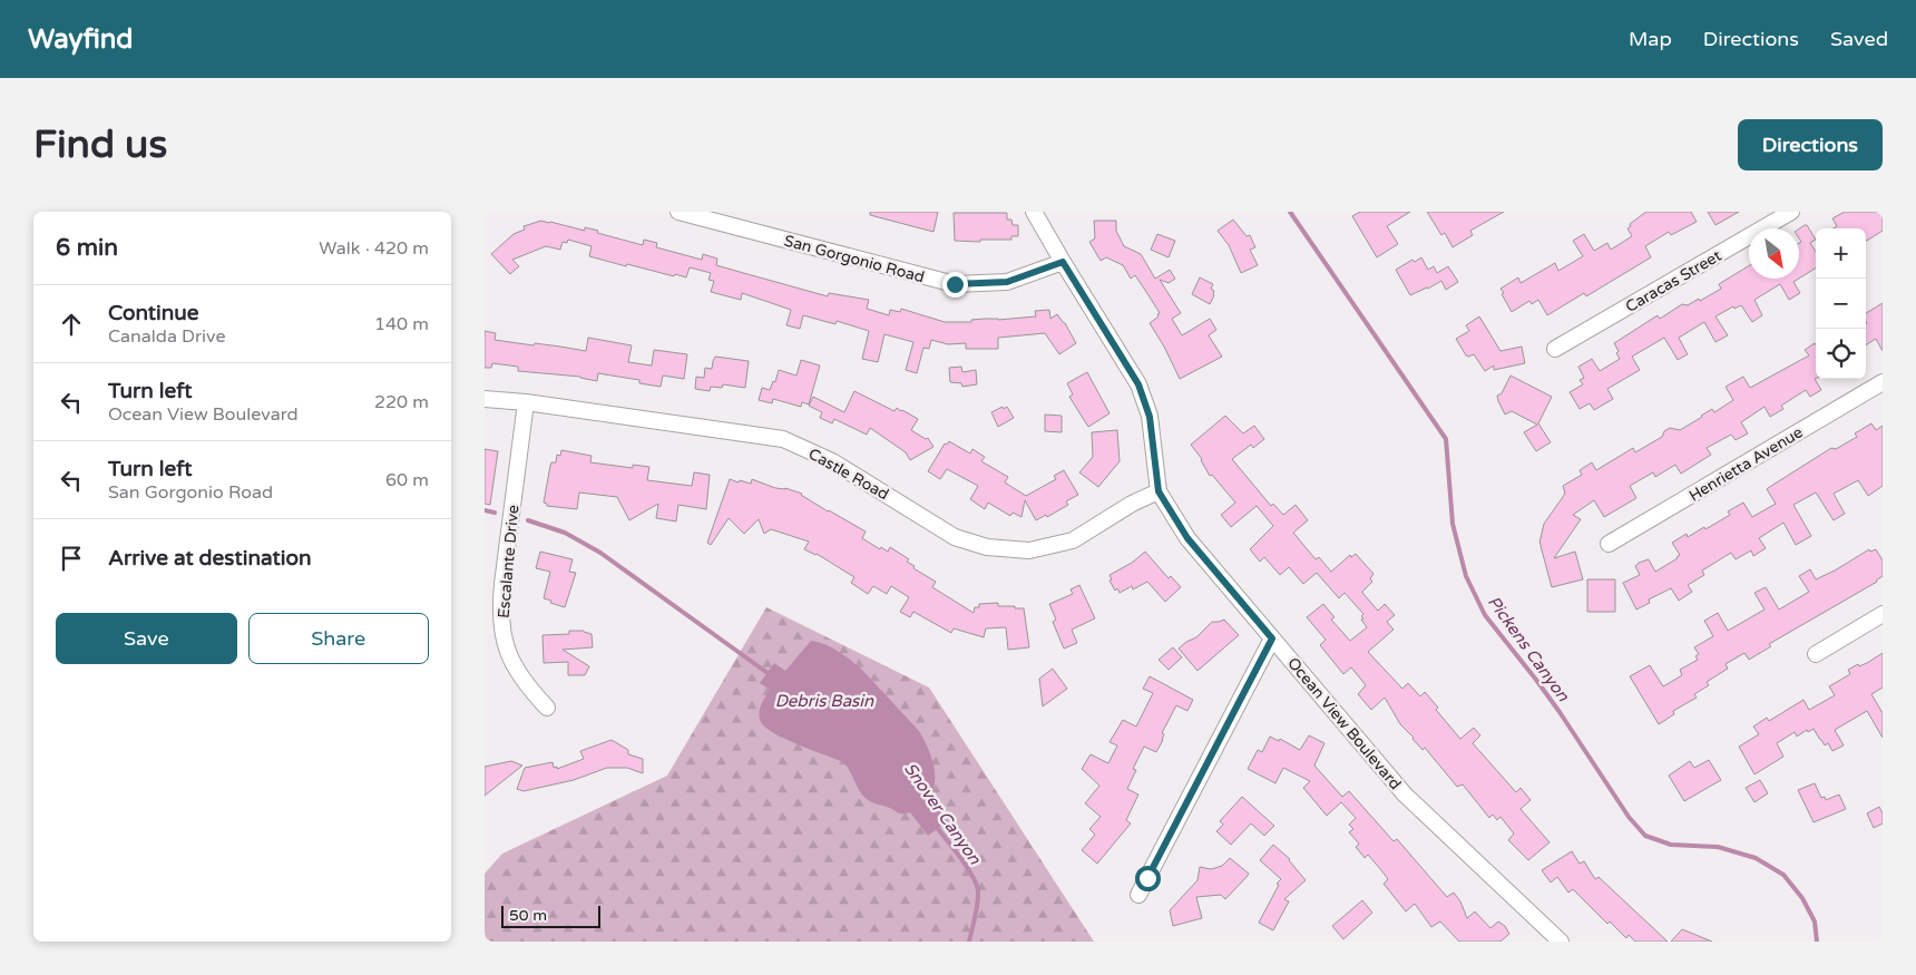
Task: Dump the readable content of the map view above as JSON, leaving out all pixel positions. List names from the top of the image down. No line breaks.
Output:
{"streets":{"street":["San Gorgonio Road","Caracas Street","Henrietta Avenue","Castle Road","Escalante Drive","Ocean View Boulevard"]},"crossings":[["San Gorgonio Road","Ocean View Boulevard"],["Castle Road","Escalante Drive"],["Castle Road","Ocean View Boulevard"]],"water":["Pickens Canyon","Debris Basin","Snover Canyon"],"scale_bar":"50 m","north":"bottom right","page":{"header":"Wayfind","nav":["Map","Directions","Saved"],"buttons":["Directions",["Save","Share"]],"title":"Find us","heading":["6 min","Walk · 420 m"],"map_buttons":["+","−"],"list":[["Continue","Canalda Drive","140 m"],["Turn left","Ocean View Boulevard","220 m"],["Turn left","San Gorgonio Road","60 m"],"Arrive at destination"],"scale":"50 m"}}
